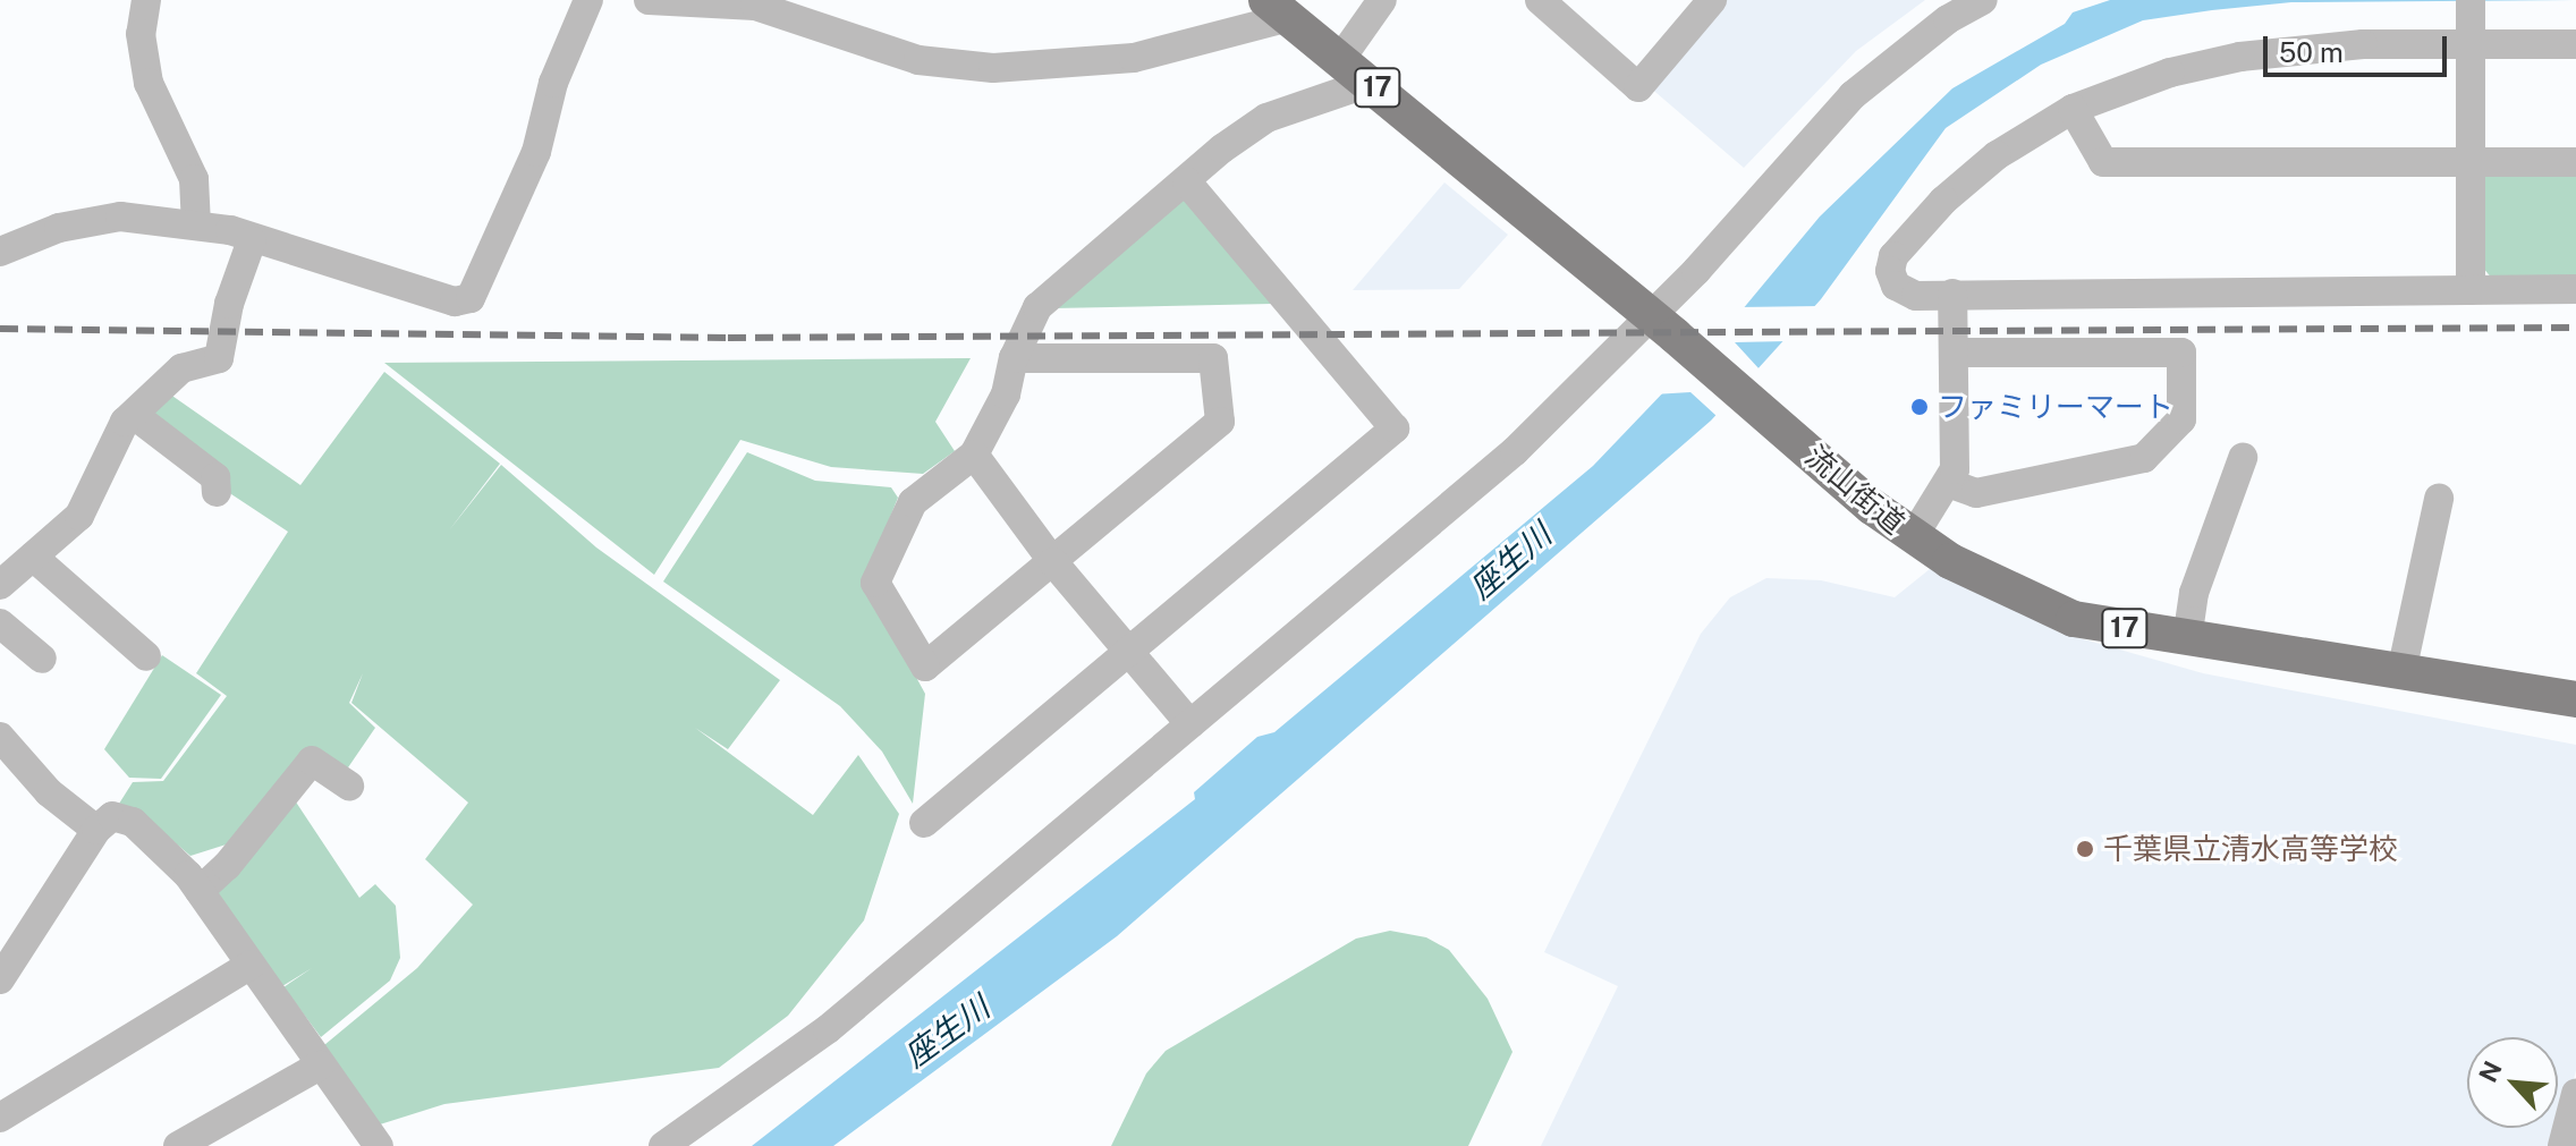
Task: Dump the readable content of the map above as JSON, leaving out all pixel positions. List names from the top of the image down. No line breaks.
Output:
{"streets":{"main road":["17","流山街道"]},"water":["座生川"],"places":["ファミリーマート","千葉県立清水高等学校"],"scale_bar":"50 m","north":"top left"}
